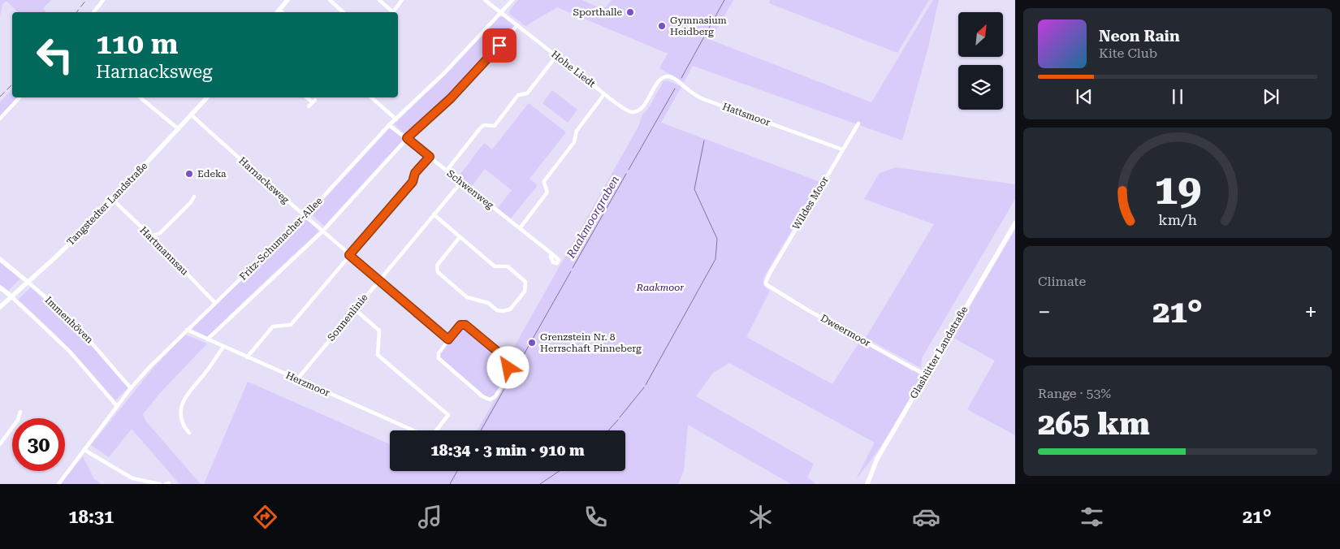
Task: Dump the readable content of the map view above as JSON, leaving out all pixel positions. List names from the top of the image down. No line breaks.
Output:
{"streets":{"street":["Hohe Liedt","Hattsmoor","Harnacksweg","Schwenweg","Wildes Moor","Tangstedter Landstraße","Fritz-Schumacher-Allee","Hartmannsau","Sonnenlinie","Immenhöven","Dweermoor","Glashütter Landstraße","Herzmoor"]},"crossings":[["Hohe Liedt","Hattsmoor"],["Hohe Liedt","Fritz-Schumacher-Allee"],["Hattsmoor","Wildes Moor"],["Harnacksweg","Tangstedter Landstraße"],["Harnacksweg","Fritz-Schumacher-Allee"],["Harnacksweg","Sonnenlinie"],["Schwenweg","Fritz-Schumacher-Allee"],["Schwenweg","Sonnenlinie"],["Wildes Moor","Dweermoor"],["Tangstedter Landstraße","Hartmannsau"],["Tangstedter Landstraße","Immenhöven"],["Fritz-Schumacher-Allee","Hartmannsau"],["Fritz-Schumacher-Allee","Immenhöven"],["Fritz-Schumacher-Allee","Herzmoor"],["Sonnenlinie","Herzmoor"],["Dweermoor","Glashütter Landstraße"]],"water":["Raakmoorgraben"],"parks":["Raakmoor"],"places":["Sporthalle","Gymnasium Heidberg","Edeka","Grenzstein Nr. 8 Herrschaft Pinneberg"],"north":"top right","page":{"turn":["110 m","Harnacksweg"],"song":["Neon Rain","Kite Club"],"tile":["Climate",["Range · 53%","265 km"]],"heat":["−","21°","+"],"limit":"30","trip":"18:34 · 3 min · 910 m","tabs":["18:31","21°"],"gauge":["19","km/h"]}}
